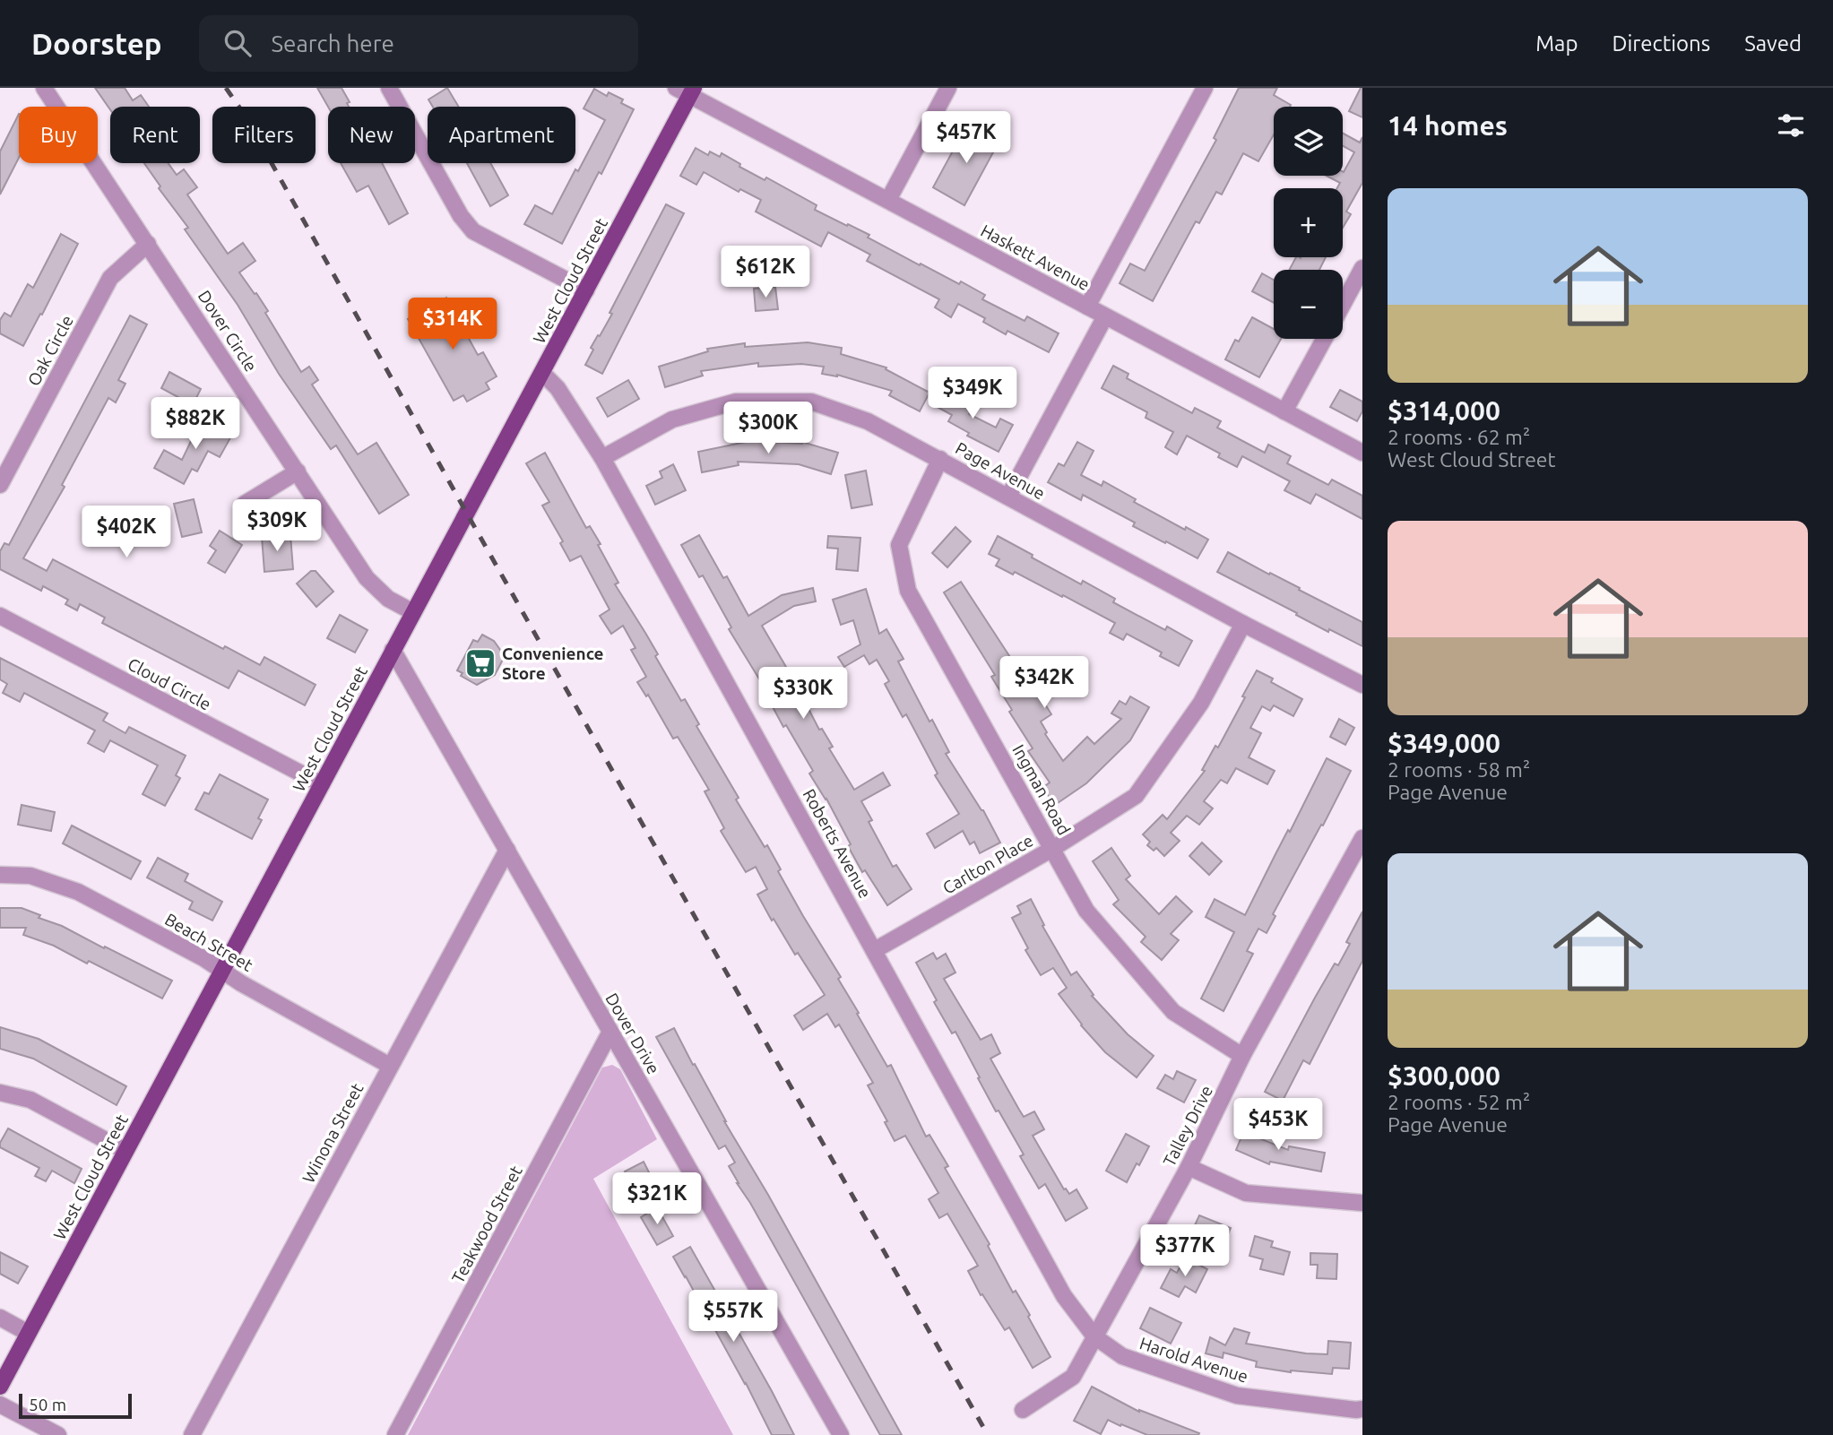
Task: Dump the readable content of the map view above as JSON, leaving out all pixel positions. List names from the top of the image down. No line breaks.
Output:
{"streets":{"main road":["West Cloud Street"],"street":["Haskett Avenue","Dover Circle","Oak Circle","Page Avenue","Cloud Circle","Ingman Road","Roberts Avenue","Carlton Place","Beach Street","Dover Drive","Talley Drive","Winona Street","Teakwood Street","Harold Avenue"]},"crossings":[["Haskett Avenue","West Cloud Street"],["West Cloud Street","Dover Circle"],["West Cloud Street","Cloud Circle"],["West Cloud Street","Roberts Avenue"],["West Cloud Street","Beach Street"],["West Cloud Street","Dover Drive"],["Dover Circle","Oak Circle"],["Page Avenue","Ingman Road"],["Page Avenue","Roberts Avenue"],["Page Avenue","Carlton Place"],["Ingman Road","Carlton Place"],["Ingman Road","Talley Drive"],["Roberts Avenue","Carlton Place"],["Roberts Avenue","Talley Drive"],["Roberts Avenue","Harold Avenue"],["Beach Street","Winona Street"],["Dover Drive","Winona Street"],["Dover Drive","Teakwood Street"],["Talley Drive","Harold Avenue"]],"places":{"supermarket":["Convenience Store"]},"scale_bar":"50 m","page":{"header":"Doorstep","search":"Search here","nav":["Map","Directions","Saved"],"heading":"14 homes","map_buttons":["+","−"],"chip":["Buy","Rent","Filters","New","Apartment"],"price":["$457K","$612K","$314K","$349K","$882K","$300K","$309K","$402K","$342K","$330K","$453K","$321K","$377K","$557K"],"list":[{"name":"$314,000","note":"2 rooms · 62 m² · West Cloud Street"},{"name":"$349,000","note":"2 rooms · 58 m² · Page Avenue"},{"name":"$300,000","note":"2 rooms · 52 m² · Page Avenue"}],"scale":"50 m"}}
